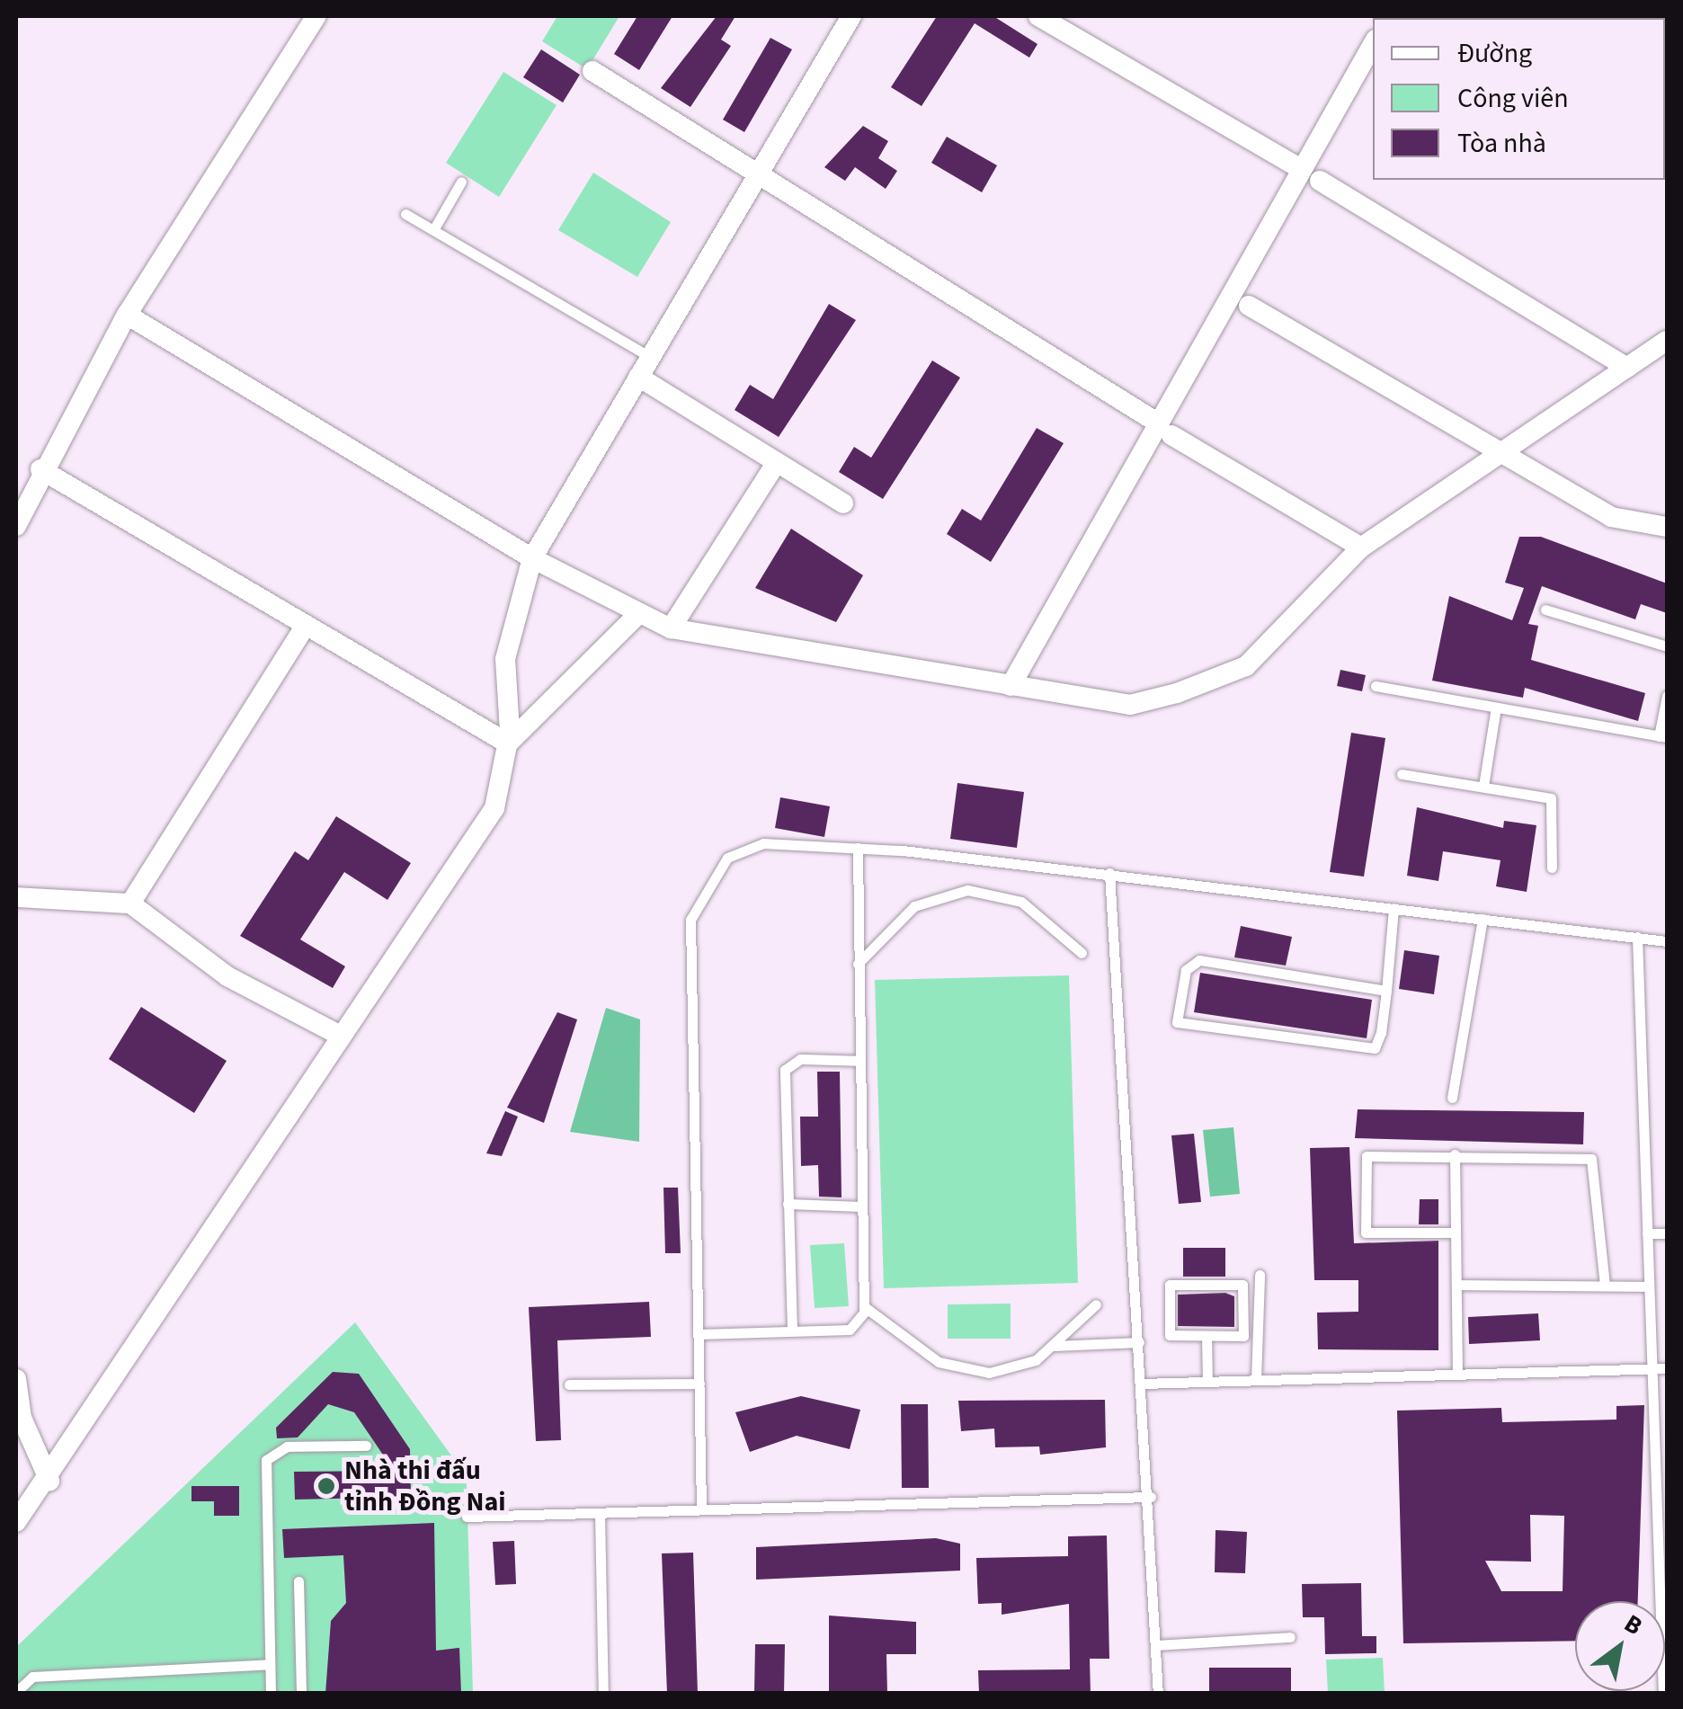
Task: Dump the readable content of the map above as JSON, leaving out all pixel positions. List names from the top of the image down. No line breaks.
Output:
{"places":["Nhà thi đấu tỉnh Đồng Nai"],"legend":["Đường","Công viên","Tòa nhà"],"north":"top right"}
